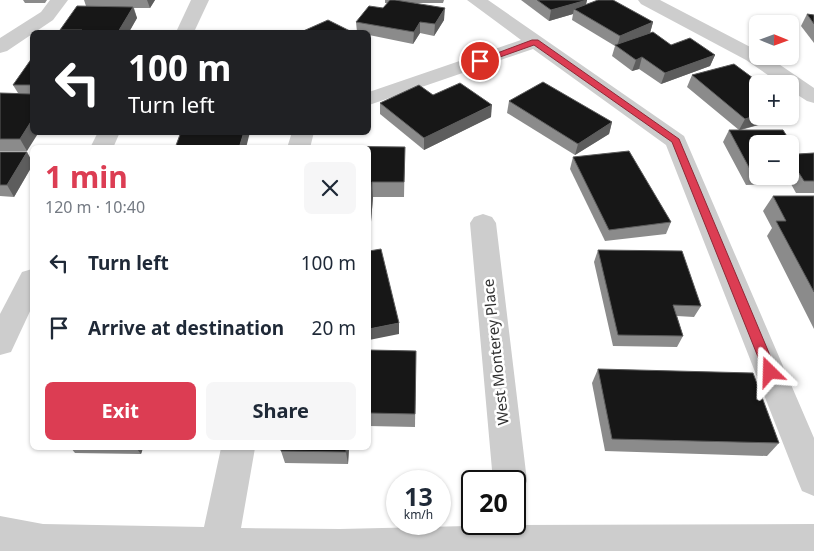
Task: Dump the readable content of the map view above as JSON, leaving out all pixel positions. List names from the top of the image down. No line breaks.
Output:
{"streets":{"street":["West Monterey Place"]},"north":"right","page":{"map_buttons":["+","−"],"turn":["100 m","Turn left"],"heading":["1 min","120 m · 10:40"],"list":[{"name":"Turn left","value":"100 m"},{"name":"Arrive at destination","value":"20 m"}],"buttons":["Exit","Share"],"speed":"13 km/h","limit":"20"}}
